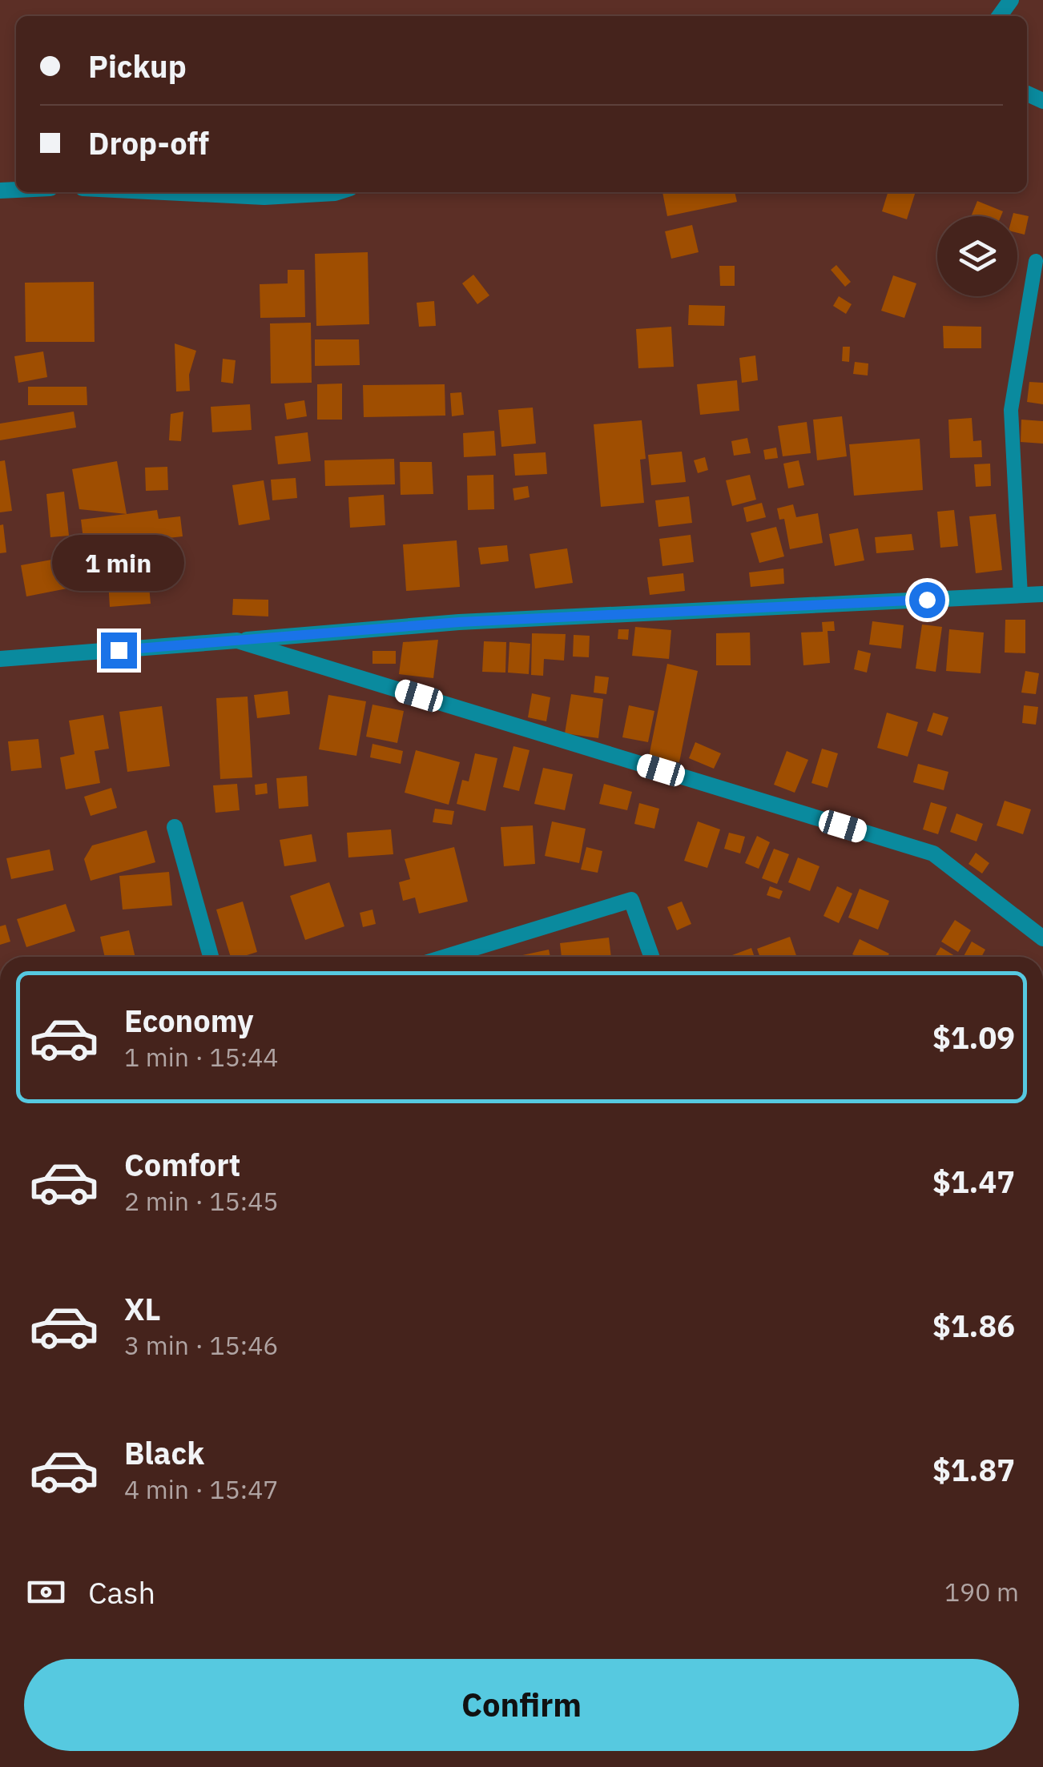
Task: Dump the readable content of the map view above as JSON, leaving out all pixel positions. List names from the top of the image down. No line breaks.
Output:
{"page":{"banner":["Pickup","Drop-off"],"bubble":"1 min","list":[{"name":"Economy","note":"1 min · 15:44","value":"$1.09"},{"name":"Comfort","note":"2 min · 15:45","value":"$1.47"},{"name":"XL","note":"3 min · 15:46","value":"$1.86"},{"name":"Black","note":"4 min · 15:47","value":"$1.87"}],"pay":["Cash","190 m"],"buttons":"Confirm"}}
